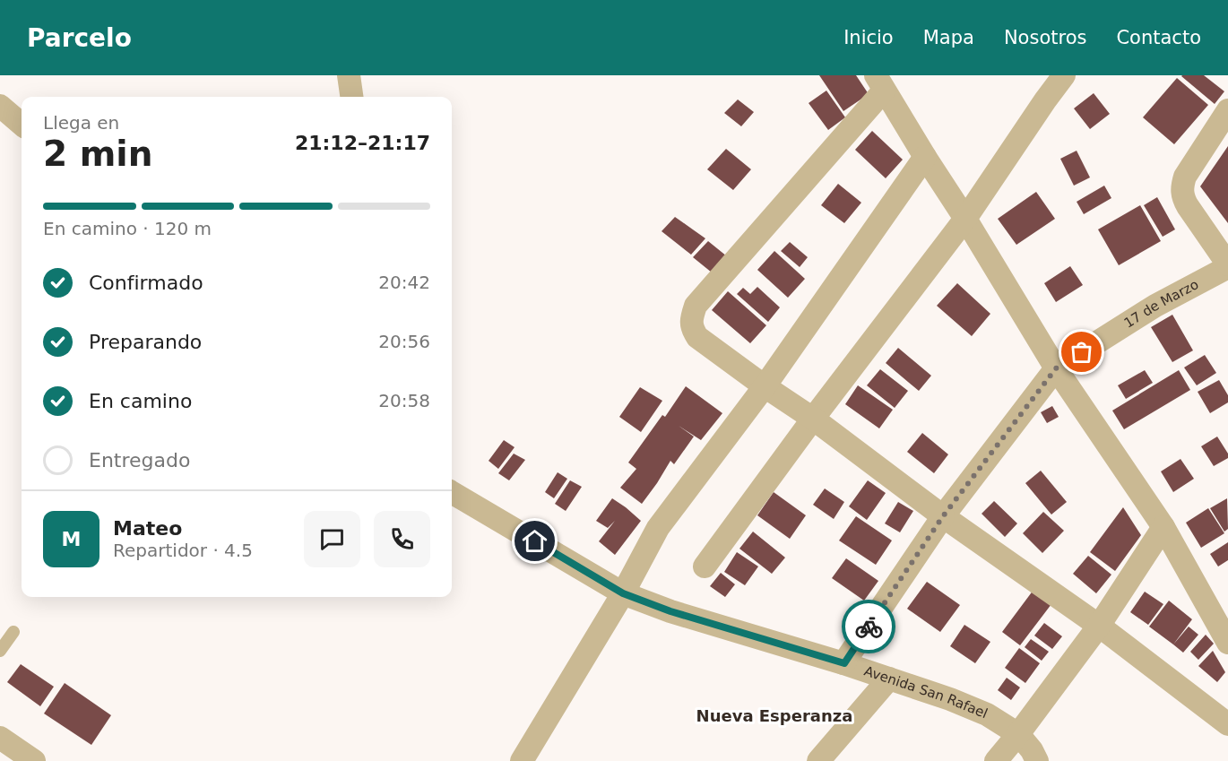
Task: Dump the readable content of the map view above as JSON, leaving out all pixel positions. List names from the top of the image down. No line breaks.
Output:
{"streets":{"street":["17 de Marzo","Avenida San Rafael"]},"districts":["Nueva Esperanza"],"page":{"header":"Parcelo","nav":["Inicio","Mapa","Nosotros","Contacto"],"heading":["2 min","Llega en","21:12–21:17"],"panel":["Mateo","Repartidor · 4.5"],"bar":"En camino · 120 m","list":[["Confirmado","20:42"],["Preparando","20:56"],["En camino","20:58"],"Entregado"],"round":"M"}}
